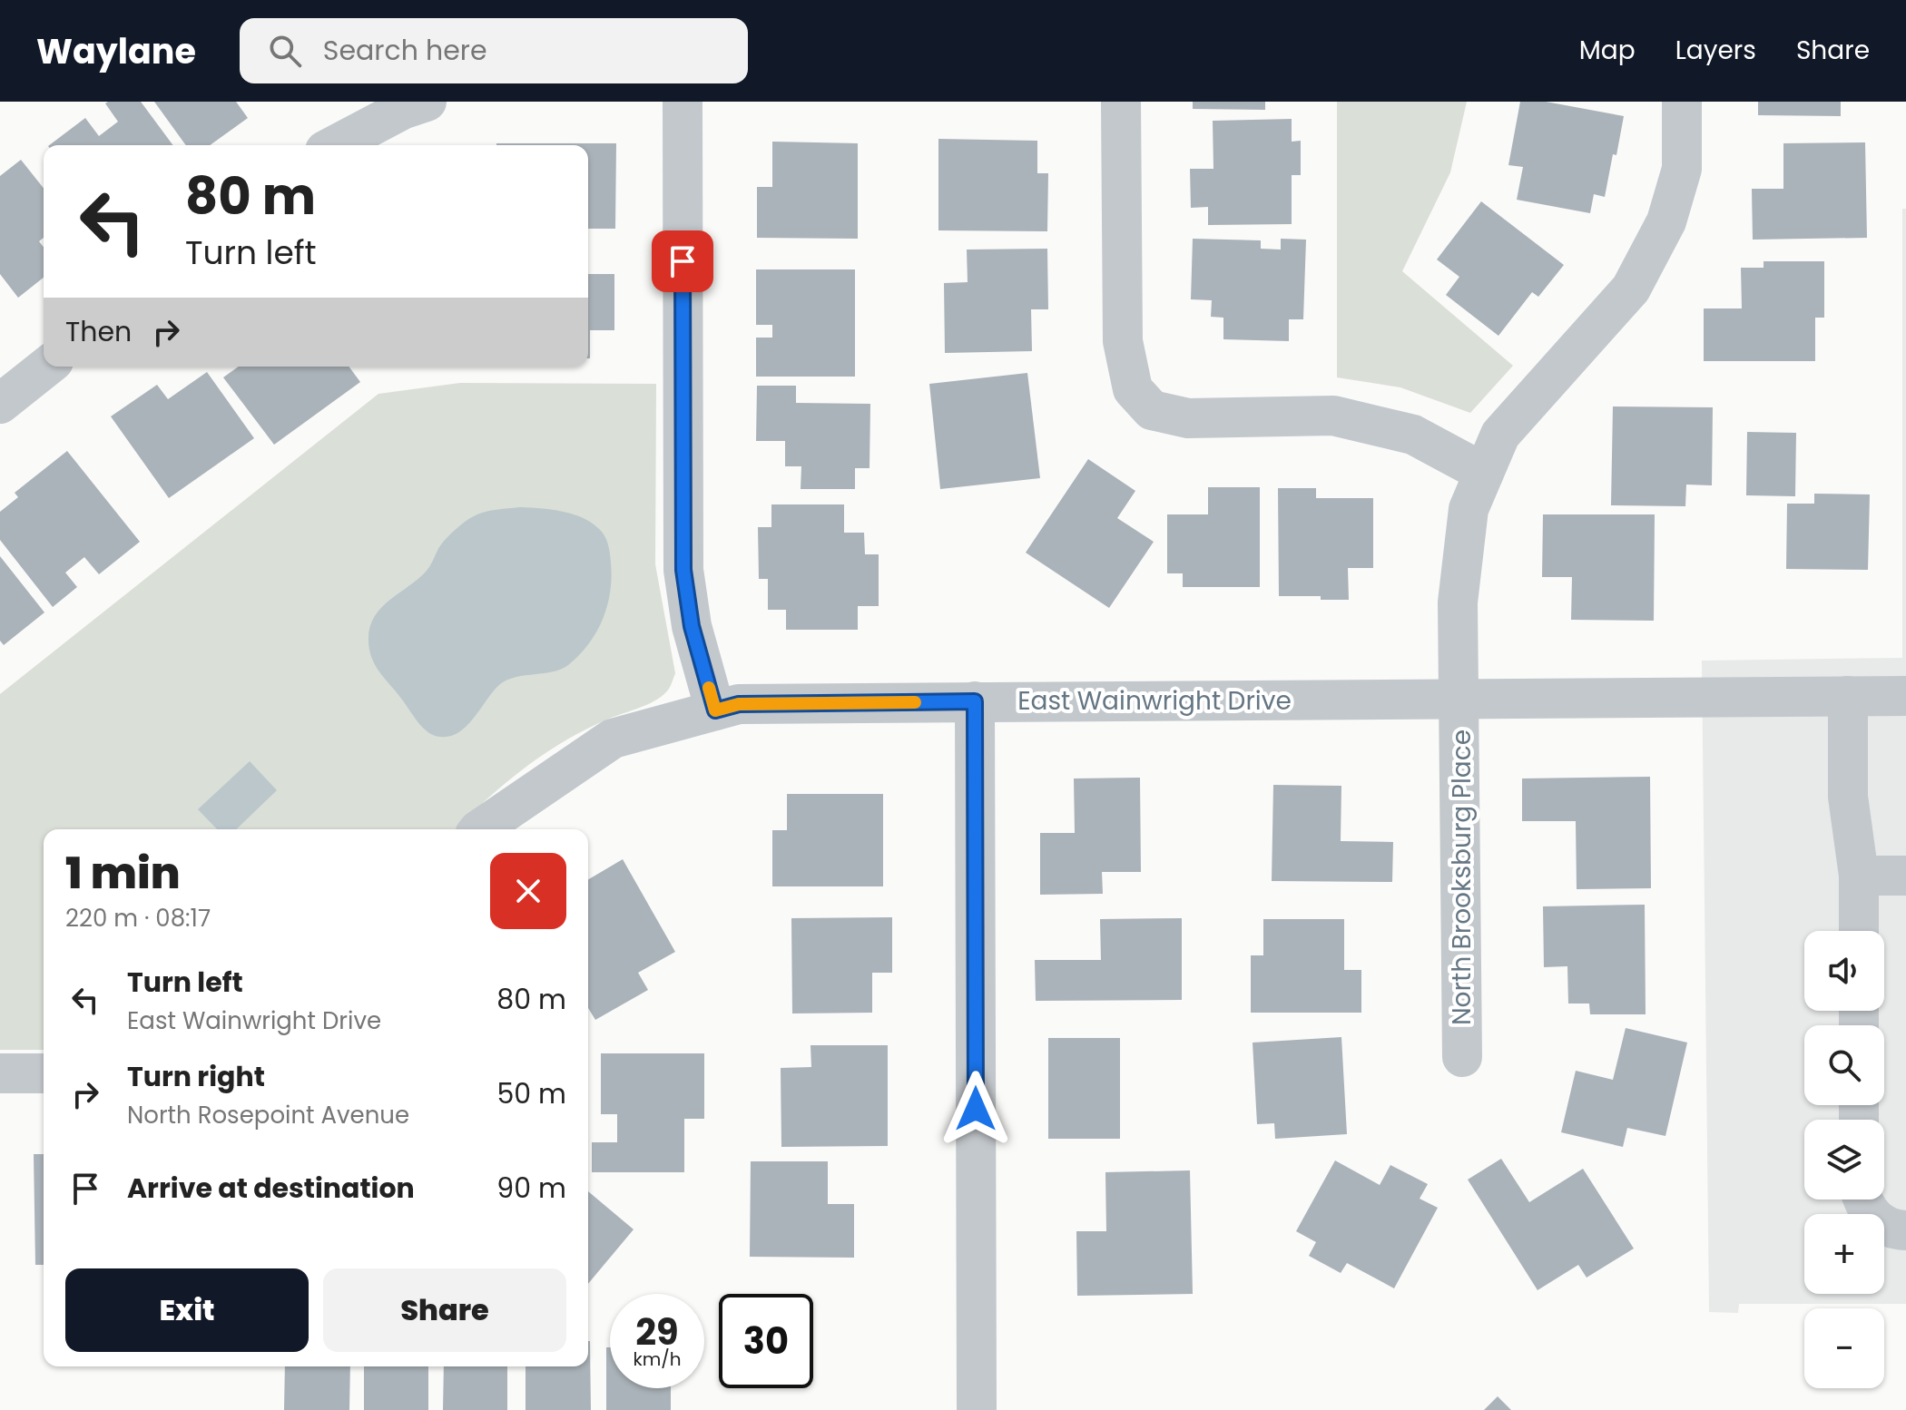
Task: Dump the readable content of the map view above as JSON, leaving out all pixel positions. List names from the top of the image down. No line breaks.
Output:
{"streets":{"street":["East Wainwright Drive","North Brooksburg Place"]},"crossings":[["East Wainwright Drive","North Brooksburg Place"]],"page":{"header":"Waylane","search":"Search here","nav":["Map","Layers","Share"],"turn":["80 m","Turn left"],"then":"Then","heading":["1 min","220 m · 08:17"],"map_buttons":["+","−"],"list":[{"name":"Turn left","note":"East Wainwright Drive","value":"80 m"},{"name":"Turn right","note":"North Rosepoint Avenue","value":"50 m"},{"name":"Arrive at destination","value":"90 m"}],"buttons":["Exit","Share"],"speed":"29 km/h","limit":"30"}}
